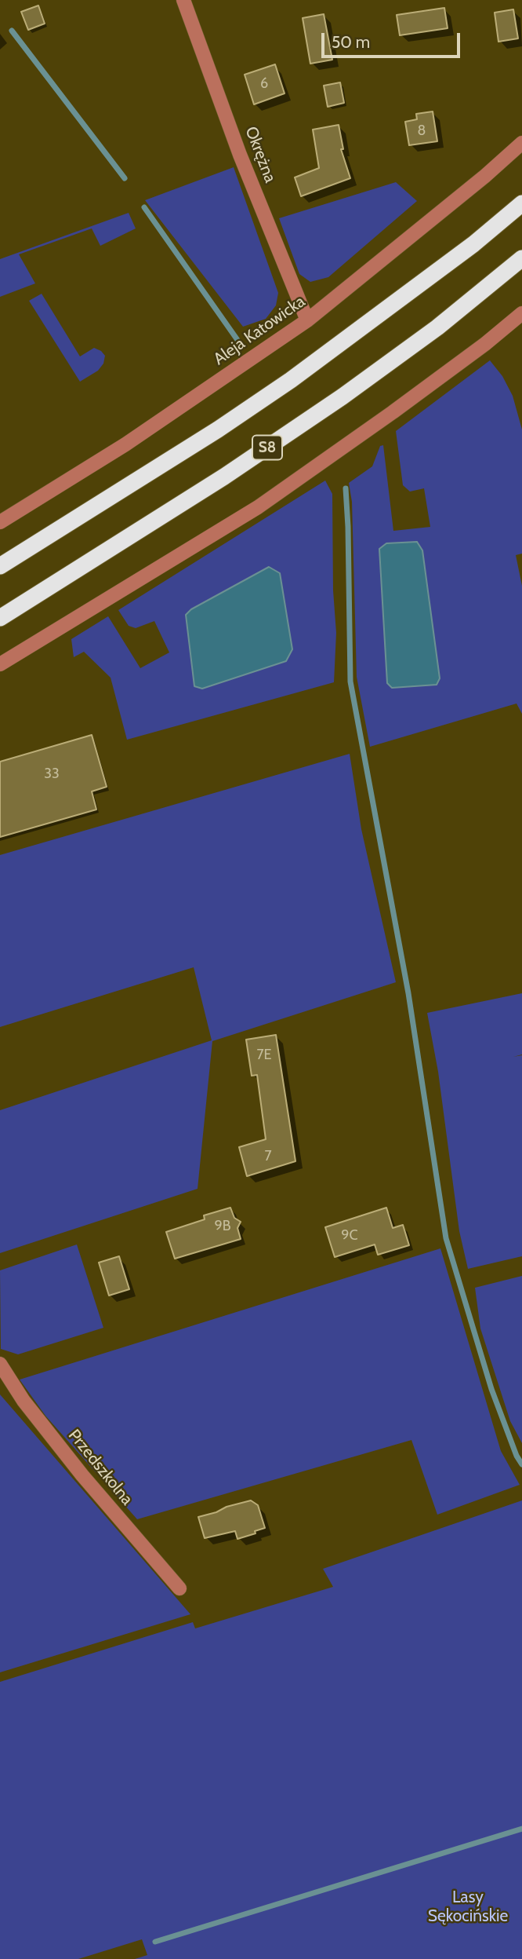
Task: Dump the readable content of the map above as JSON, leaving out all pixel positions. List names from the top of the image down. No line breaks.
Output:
{"streets":{"highway":["S8"],"street":["Okrężna","Aleja Katowicka","Przedszkolna"]},"crossings":[["Okrężna","Aleja Katowicka"]],"parks":["Lasy Sękocińskie"],"house_numbers":["6","8","33","7E","7","9B","9C"],"scale_bar":"50 m"}
